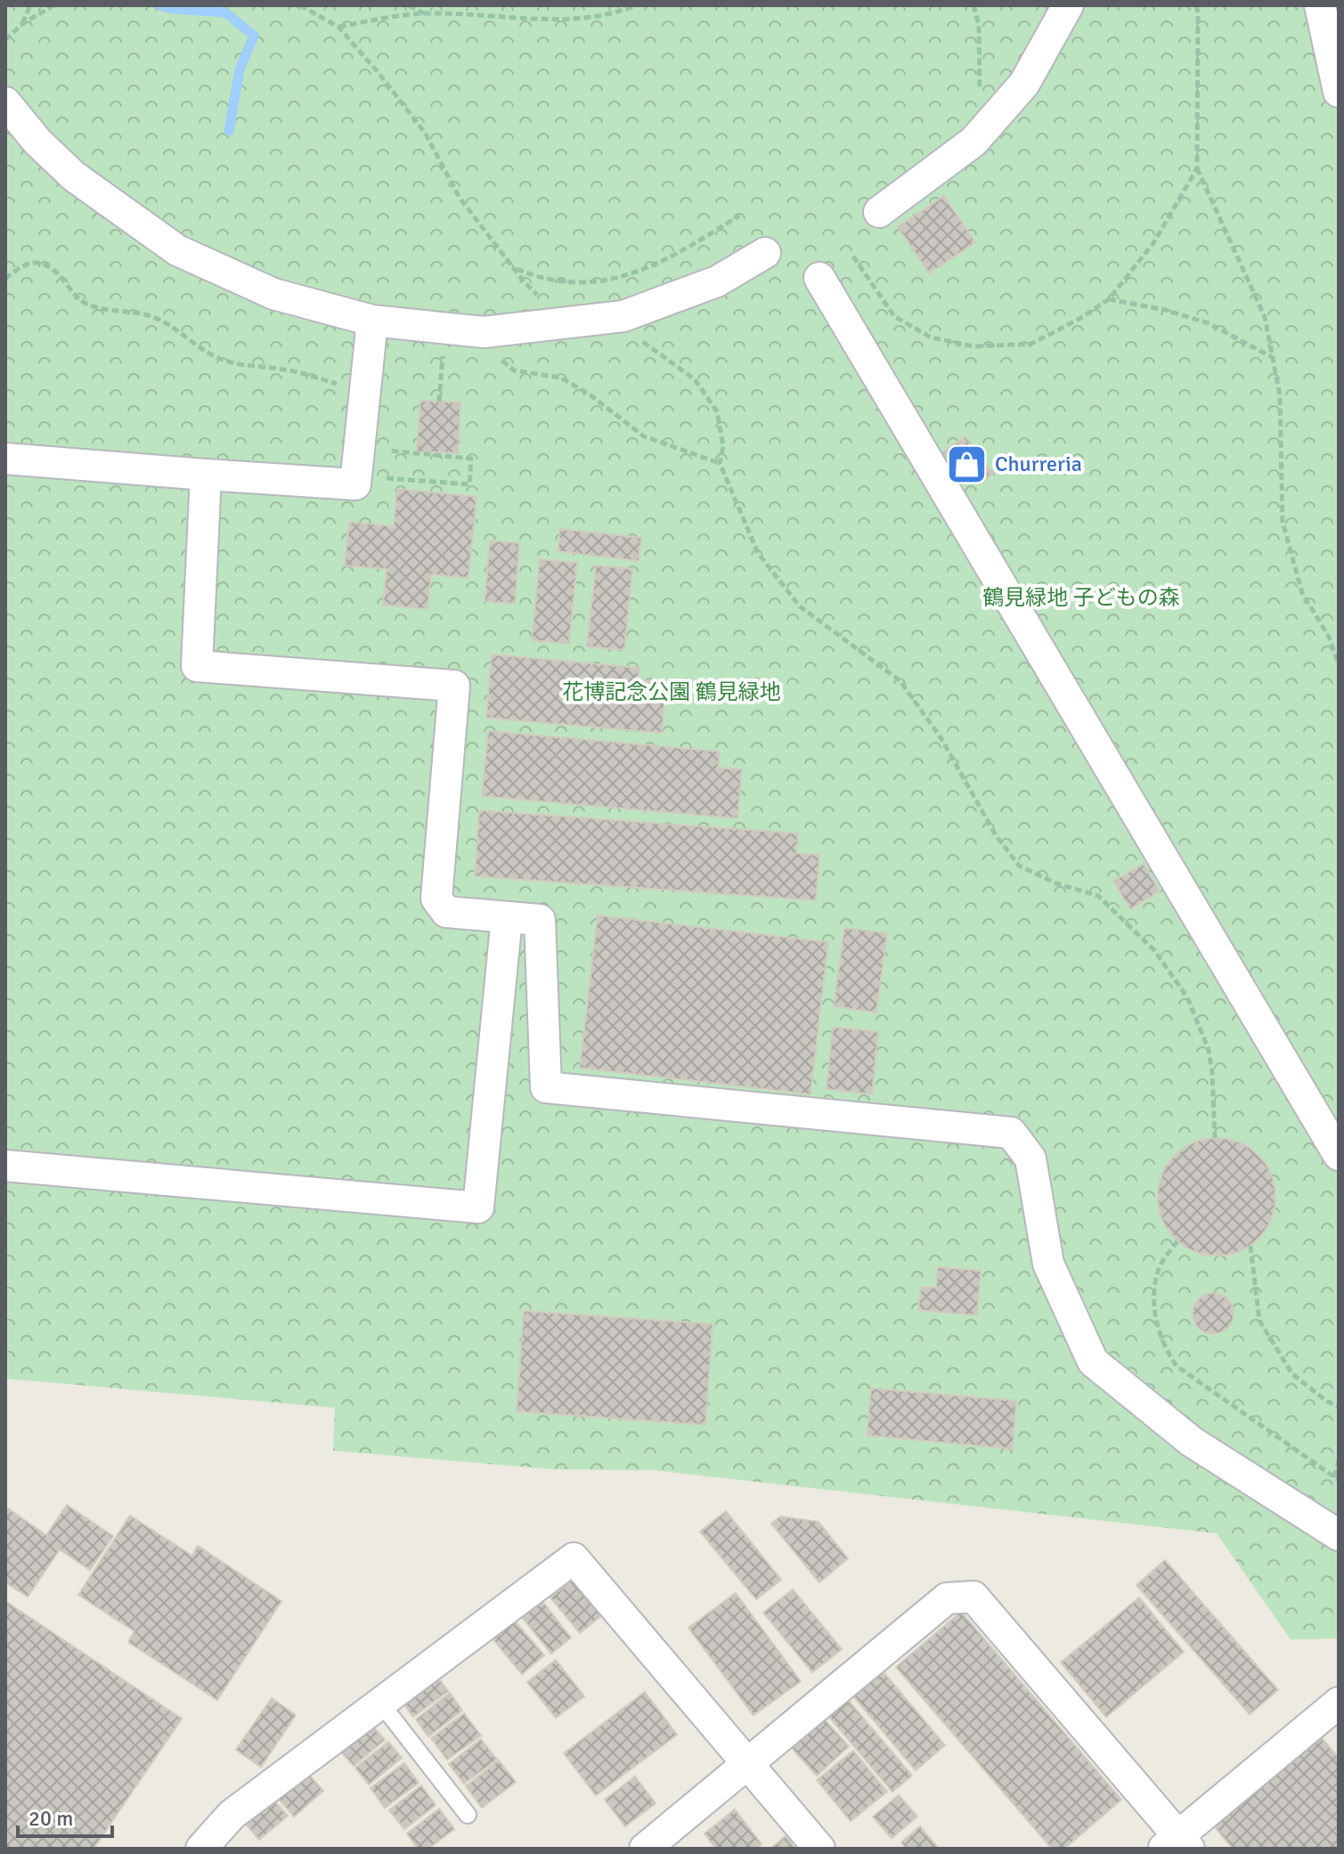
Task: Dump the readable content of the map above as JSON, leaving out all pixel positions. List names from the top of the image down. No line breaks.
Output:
{"parks":["鶴見緑地 子どもの森","花博記念公園 鶴見緑地"],"places":{"shop":["Churreria"]},"scale_bar":"20 m"}
